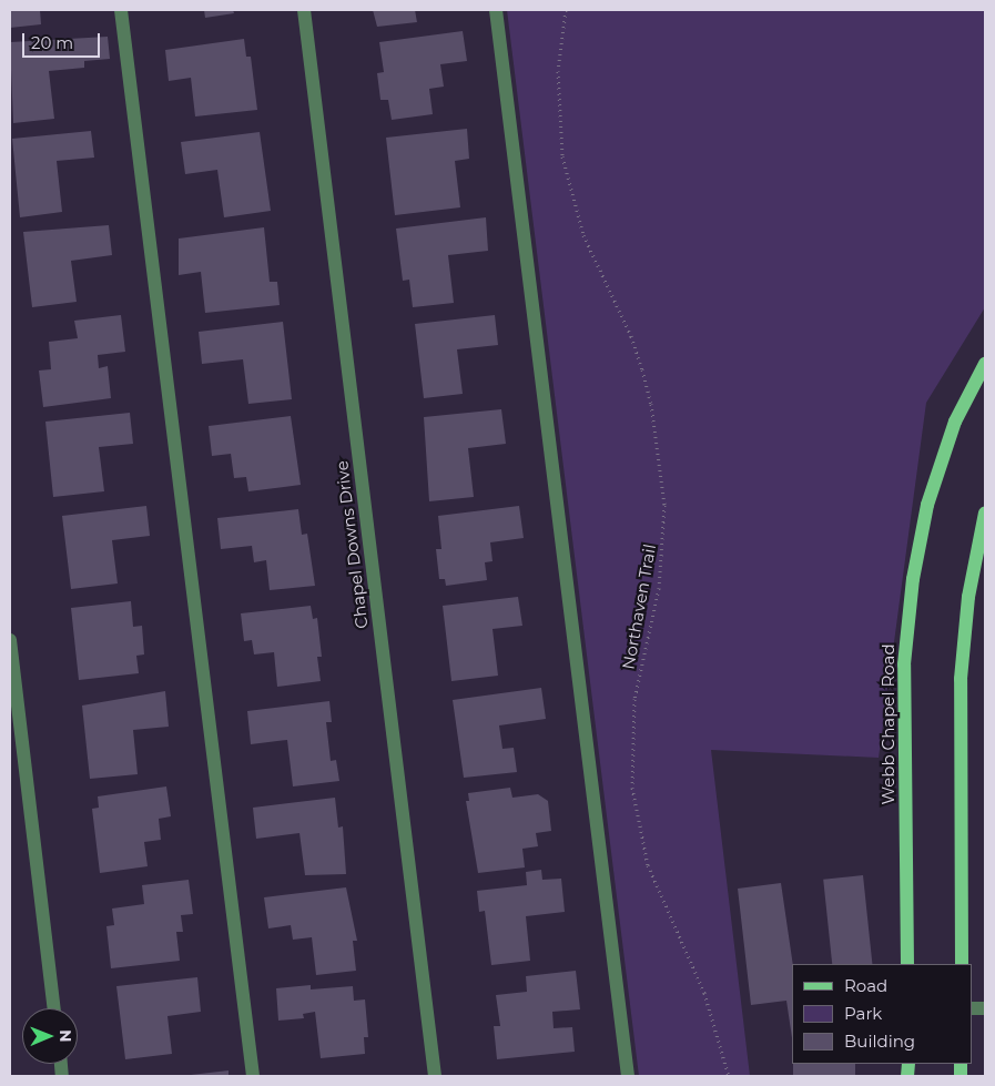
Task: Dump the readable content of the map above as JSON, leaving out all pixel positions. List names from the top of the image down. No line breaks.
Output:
{"streets":{"main road":["Webb Chapel Road"],"street":["Chapel Downs Drive"],"path":["Northaven Trail"]},"legend":["Road","Park","Building"],"scale_bar":"20 m","north":"right"}
